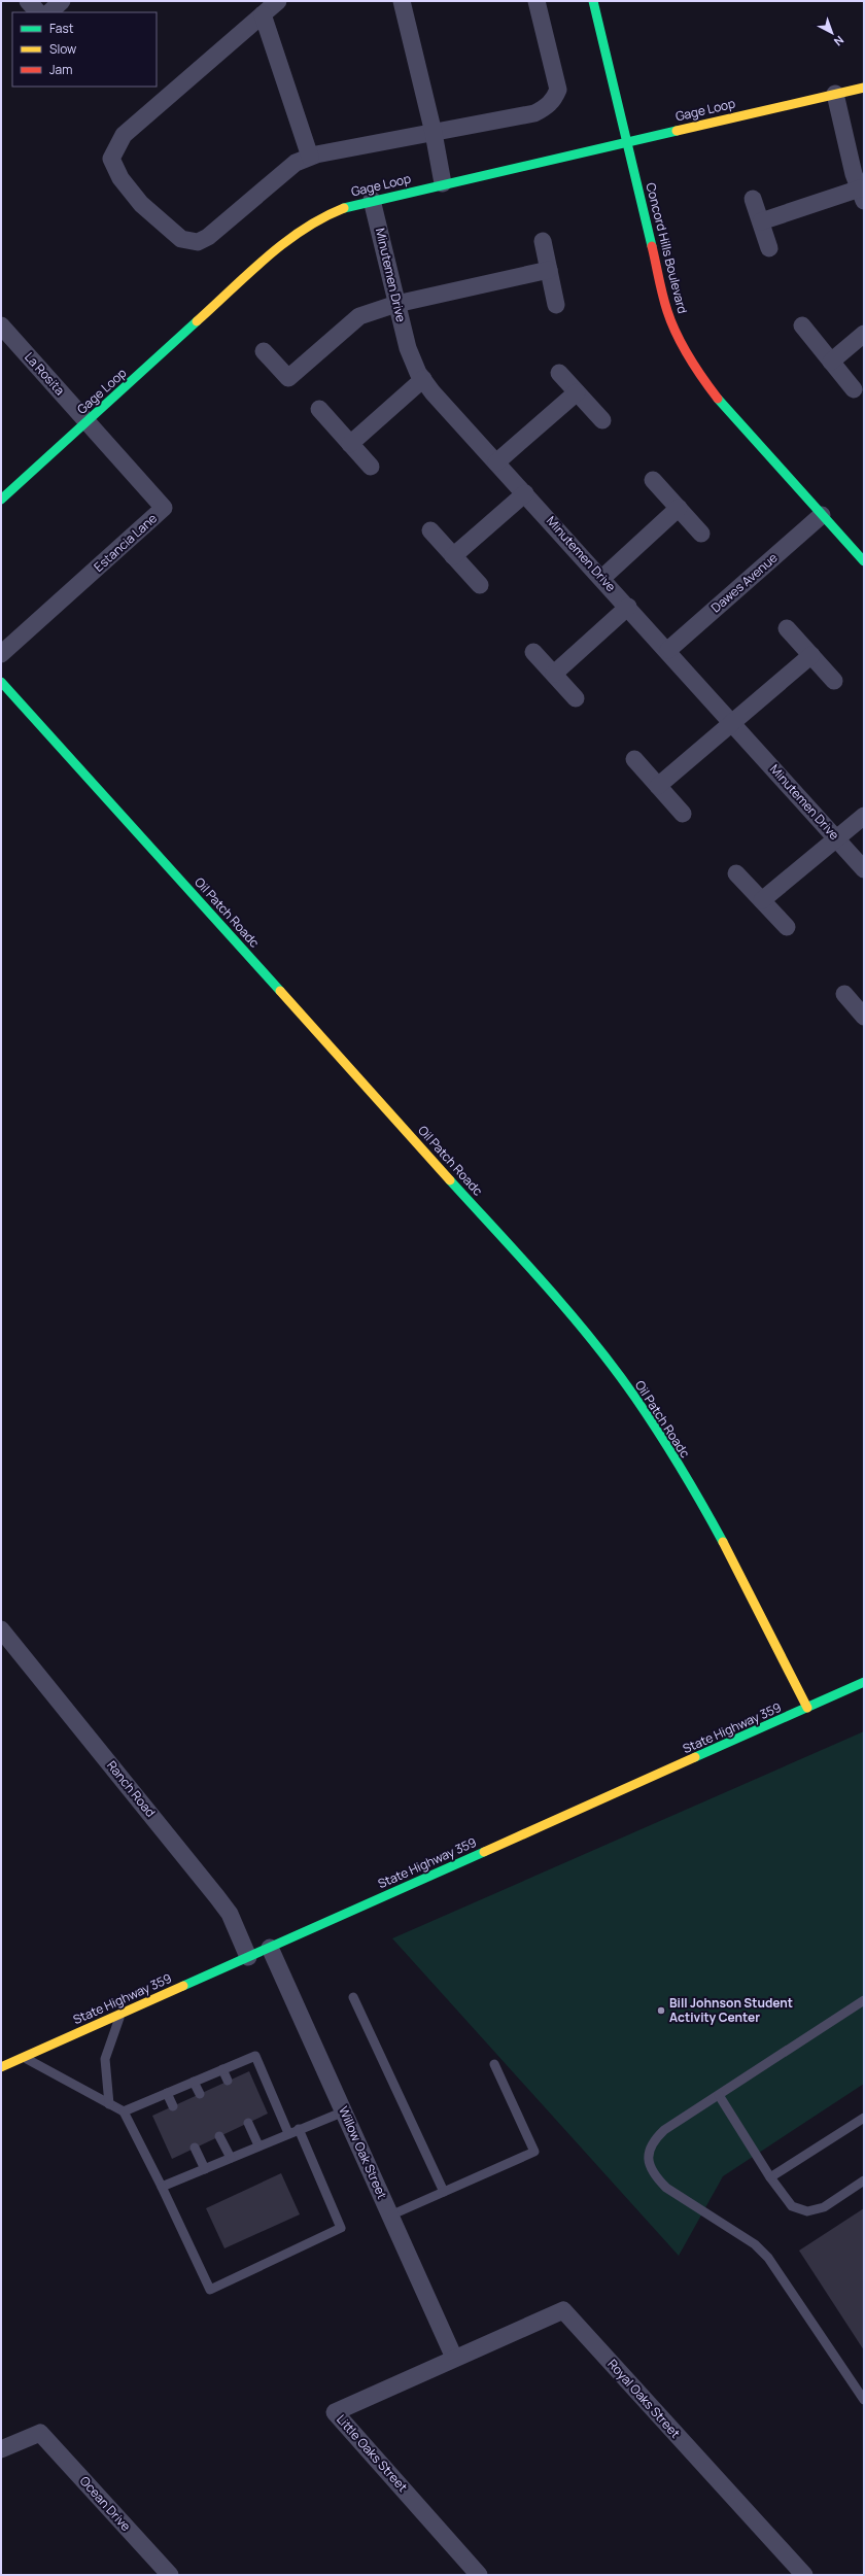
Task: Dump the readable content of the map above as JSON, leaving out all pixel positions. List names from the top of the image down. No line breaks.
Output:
{"streets":{"street":["Gage Loop","Concord Hills Boulevard","Minutemen Drive","La Rosita","Estancia Lane","Dawes Avenue","Oil Patch Roadc","State Highway 359","Ranch Road","Willow Oak Street","Royal Oaks Street","Little Oaks Street","Ocean Drive"]},"crossings":[["Gage Loop","Concord Hills Boulevard"],["Gage Loop","Minutemen Drive"],["Gage Loop","La Rosita"],["Gage Loop","Estancia Lane"],["Concord Hills Boulevard","Dawes Avenue"],["Minutemen Drive","Dawes Avenue"],["La Rosita","Estancia Lane"],["Oil Patch Roadc","State Highway 359"],["State Highway 359","Ranch Road"],["State Highway 359","Willow Oak Street"],["Willow Oak Street","Royal Oaks Street"],["Willow Oak Street","Little Oaks Street"],["Royal Oaks Street","Little Oaks Street"]],"places":["Bill Johnson Student Activity Center"],"legend":["Fast","Slow","Jam"],"north":"bottom right"}
